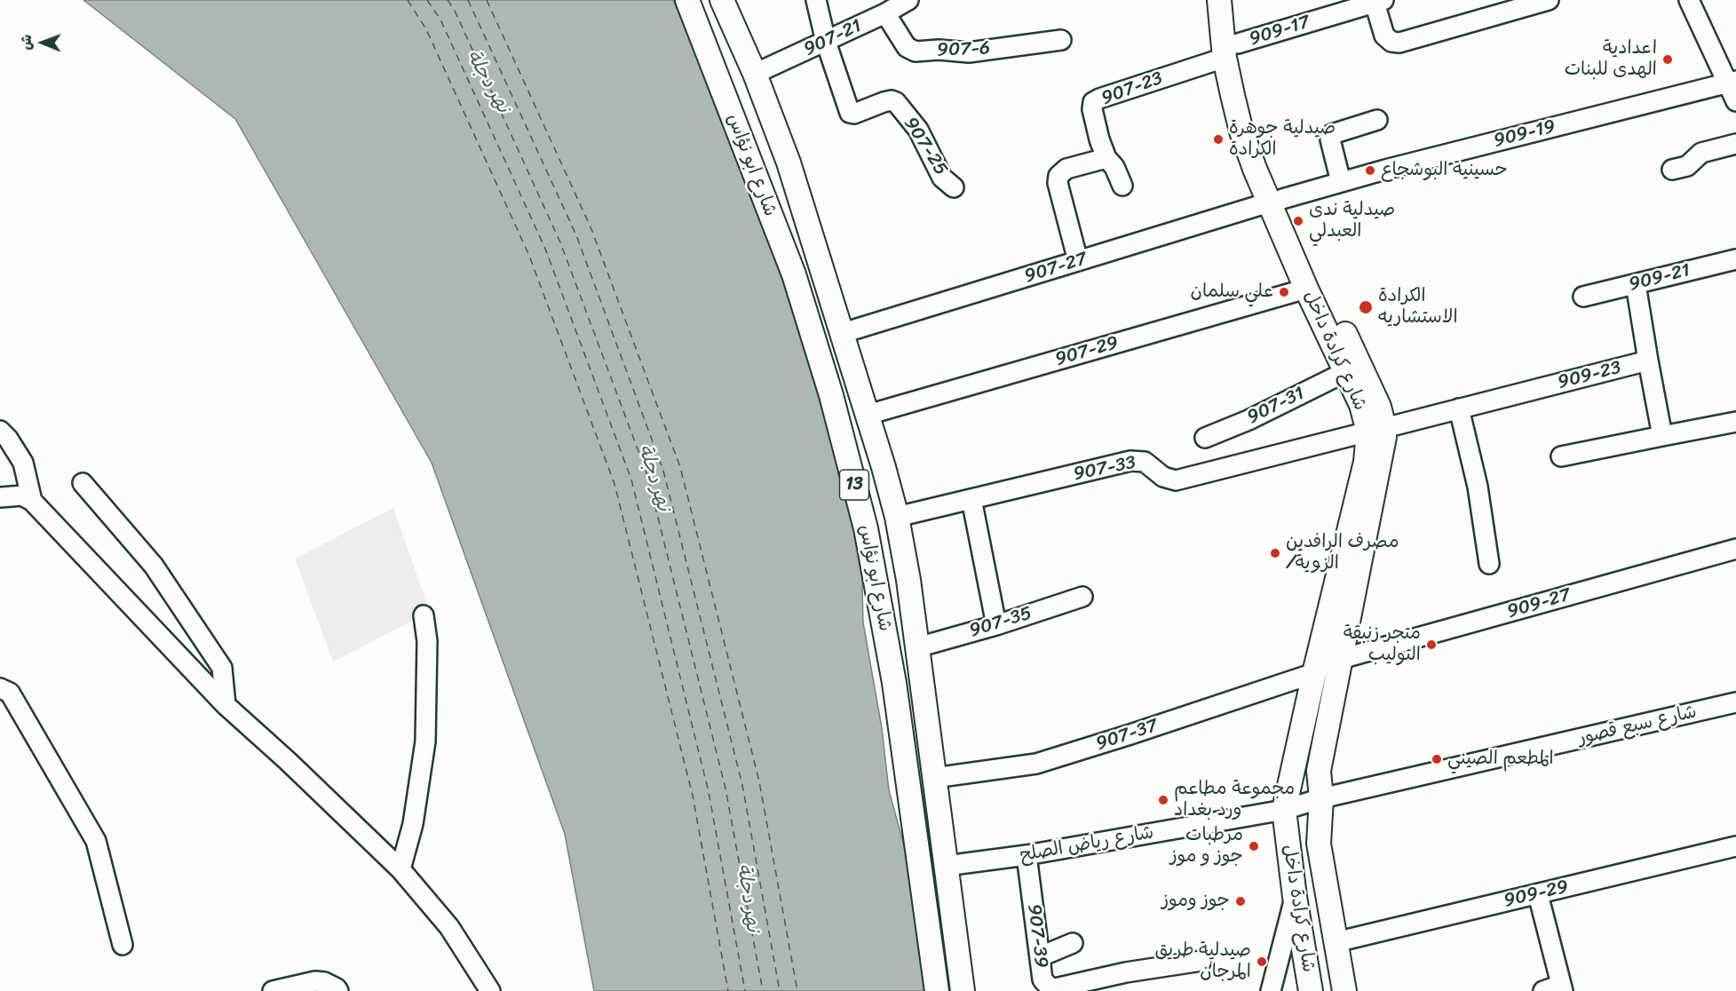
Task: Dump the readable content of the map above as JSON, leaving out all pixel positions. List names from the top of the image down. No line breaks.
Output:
{"streets":{"main road":["شارع ابو نؤاس","شارع كرادة داخل","13"],"street":["909-17","907-21","907-6","907-23","909-19","907-25","907-27","909-21","907-29","909-23","907-31","907-33","909-27","907-35","شارع سبع قصور","907-37","شارع رياض الصلح","909-29","907-39"]},"crossings":[["909-17","907-23"],["909-17","شارع كرادة داخل"],["907-21","907-6"],["907-21","907-25"],["907-21","شارع ابو نؤاس"],["907-23","شارع كرادة داخل"],["909-19","907-27"],["909-19","شارع كرادة داخل"],["شارع ابو نؤاس","907-27"],["شارع ابو نؤاس","907-29"],["شارع ابو نؤاس","907-33"],["شارع ابو نؤاس","907-35"],["شارع ابو نؤاس","907-37"],["شارع ابو نؤاس","شارع رياض الصلح"],["907-27","شارع كرادة داخل"],["شارع كرادة داخل","907-29"],["شارع كرادة داخل","909-23"],["شارع كرادة داخل","907-31"],["شارع كرادة داخل","907-33"],["شارع كرادة داخل","909-27"],["شارع كرادة داخل","شارع سبع قصور"],["شارع كرادة داخل","907-37"],["شارع كرادة داخل","شارع رياض الصلح"],["شارع كرادة داخل","909-29"],["909-23","907-33"],["شارع سبع قصور","شارع رياض الصلح"],["شارع رياض الصلح","907-39"]],"water":["نهر دجلة"],"places":["اعدادية الهدى للبنات","صيدلية جوهرة الكرادة","حسينية البوشجاع","صيدلية ندى العبدلي","علي سلمان","الكرادة الاستشاريه","مصرف الرافدين /الزوية","متجر زنبقة التوليب","المطعم الصيني","مجموعة مطاعم ورد بغداد","مرطبات جوز و موز","جوز وموز","صيدلية طريق المرجان"],"north":"left"}
